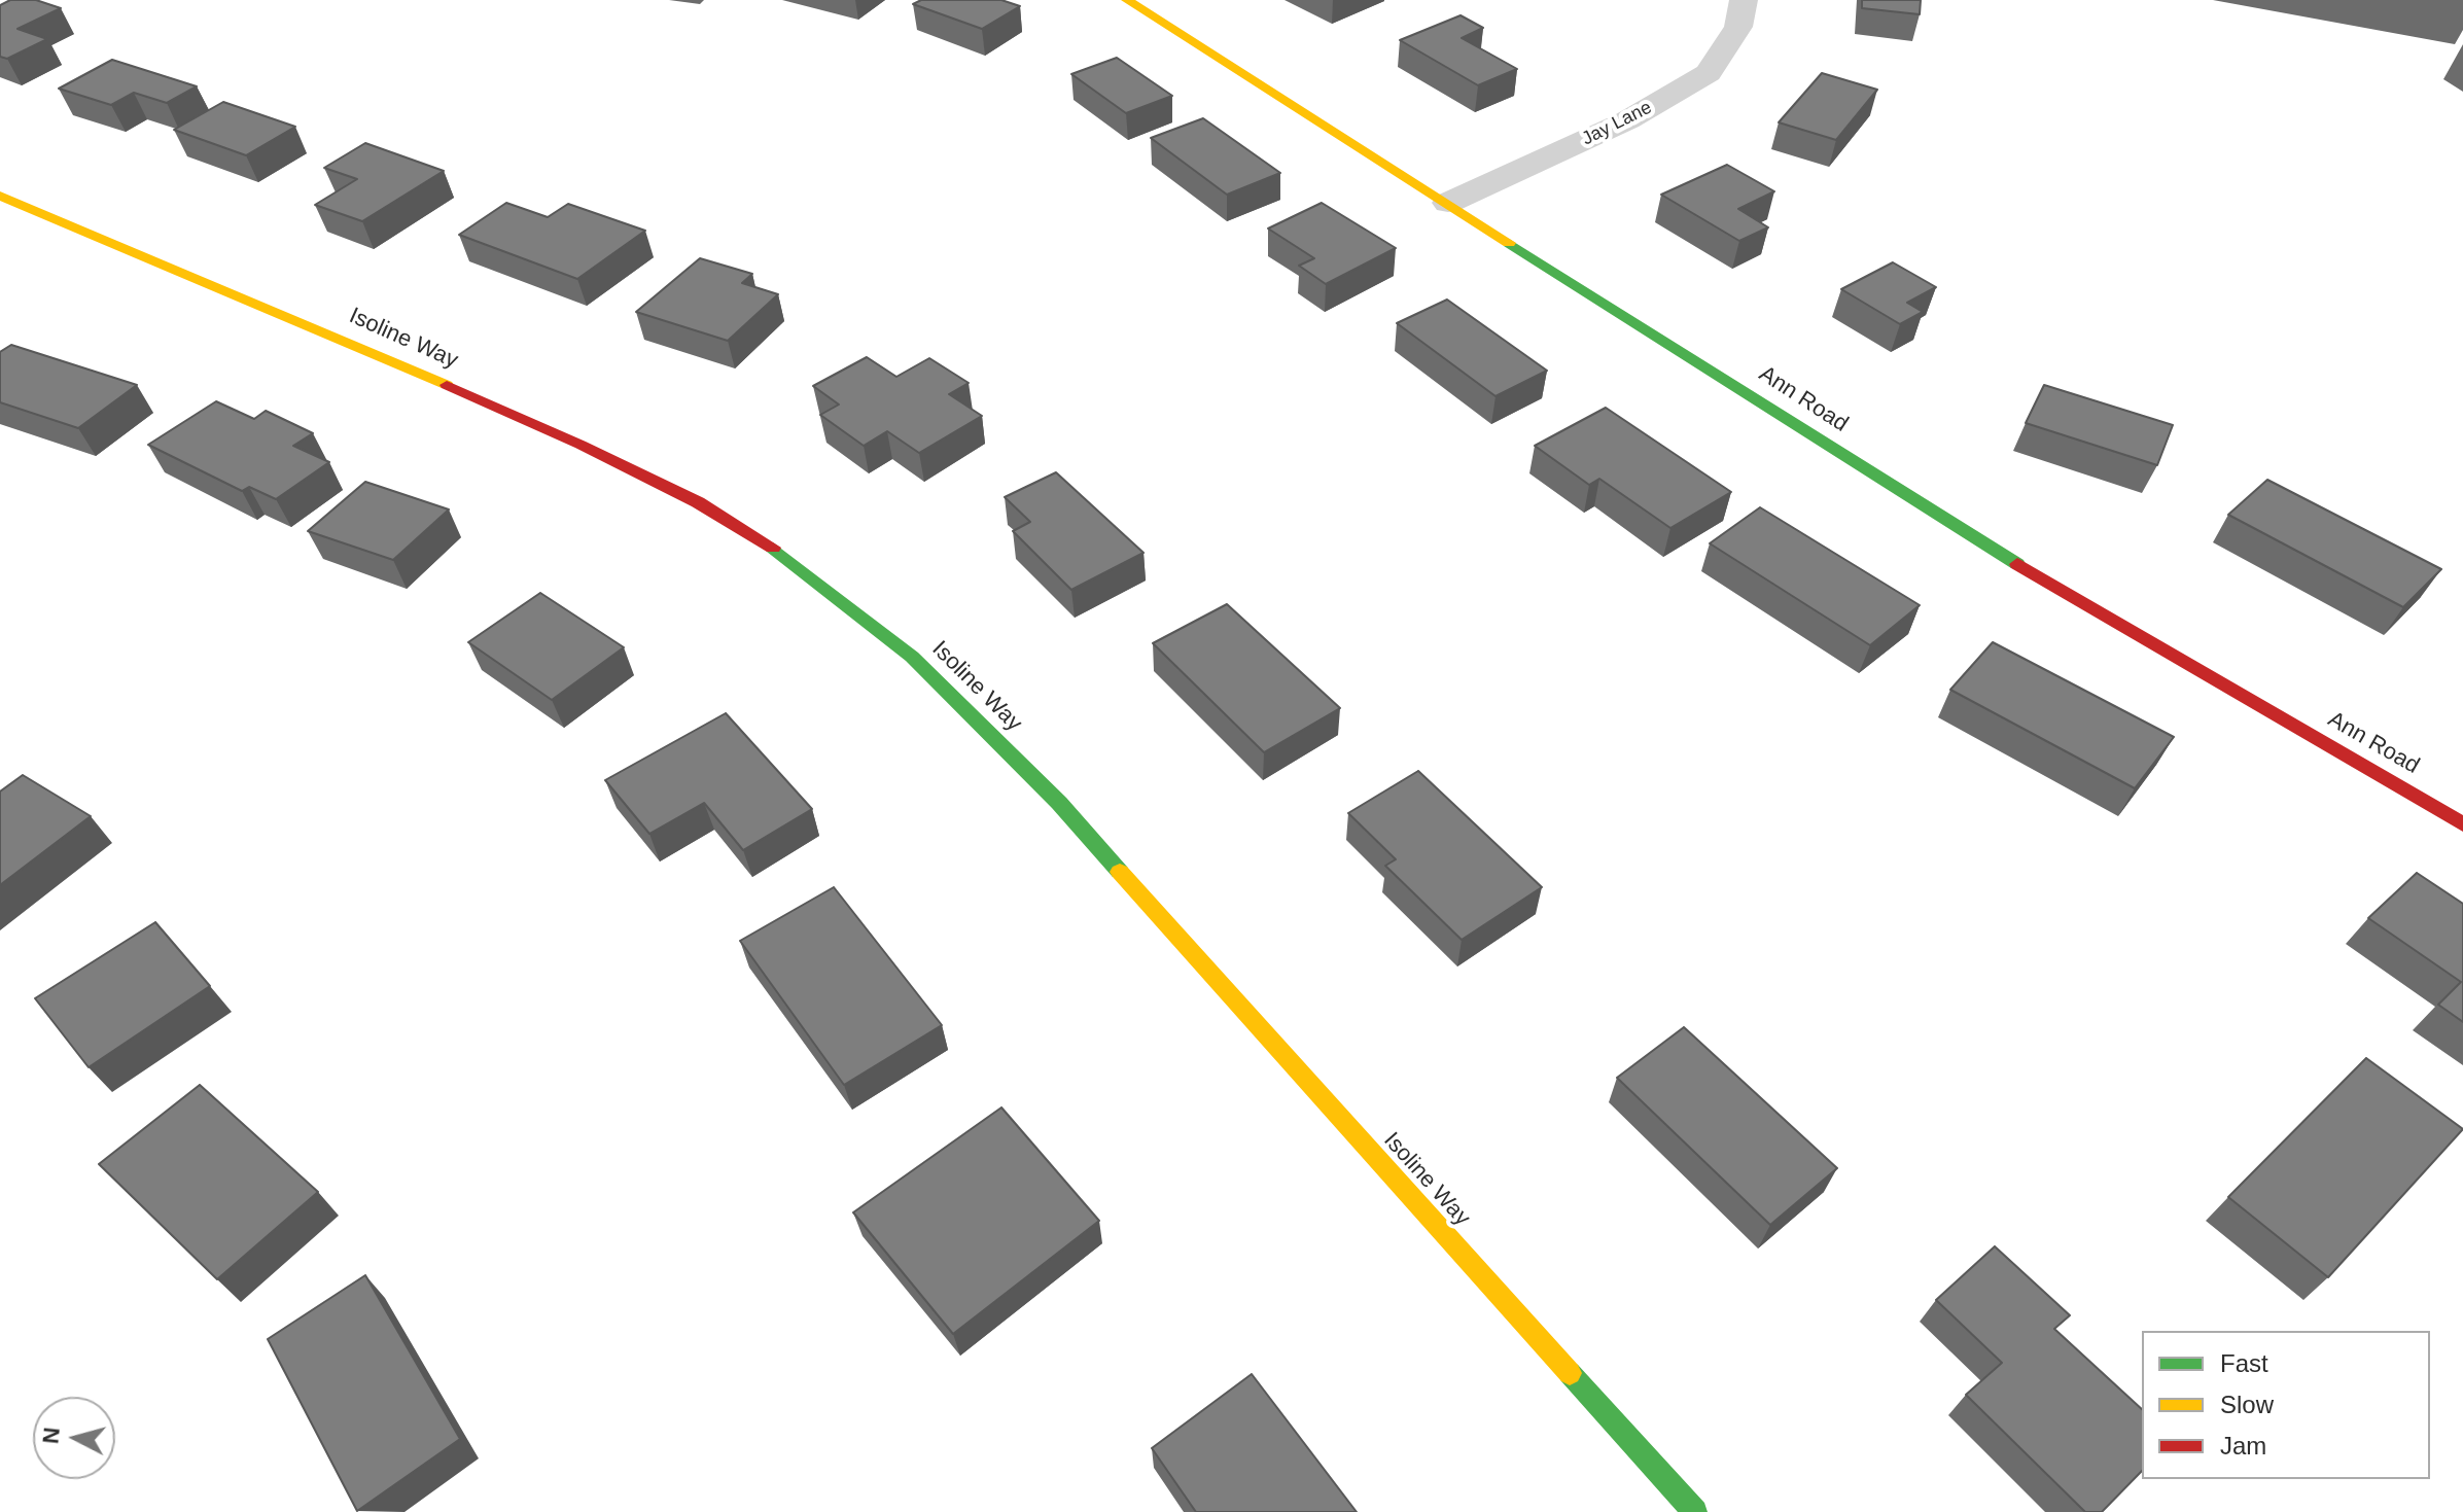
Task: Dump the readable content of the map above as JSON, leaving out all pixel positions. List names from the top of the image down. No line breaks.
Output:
{"streets":{"street":["Jay Lane","Isoline Way","Ann Road"]},"crossings":[["Jay Lane","Ann Road"]],"legend":["Fast","Slow","Jam"],"north":"left"}
